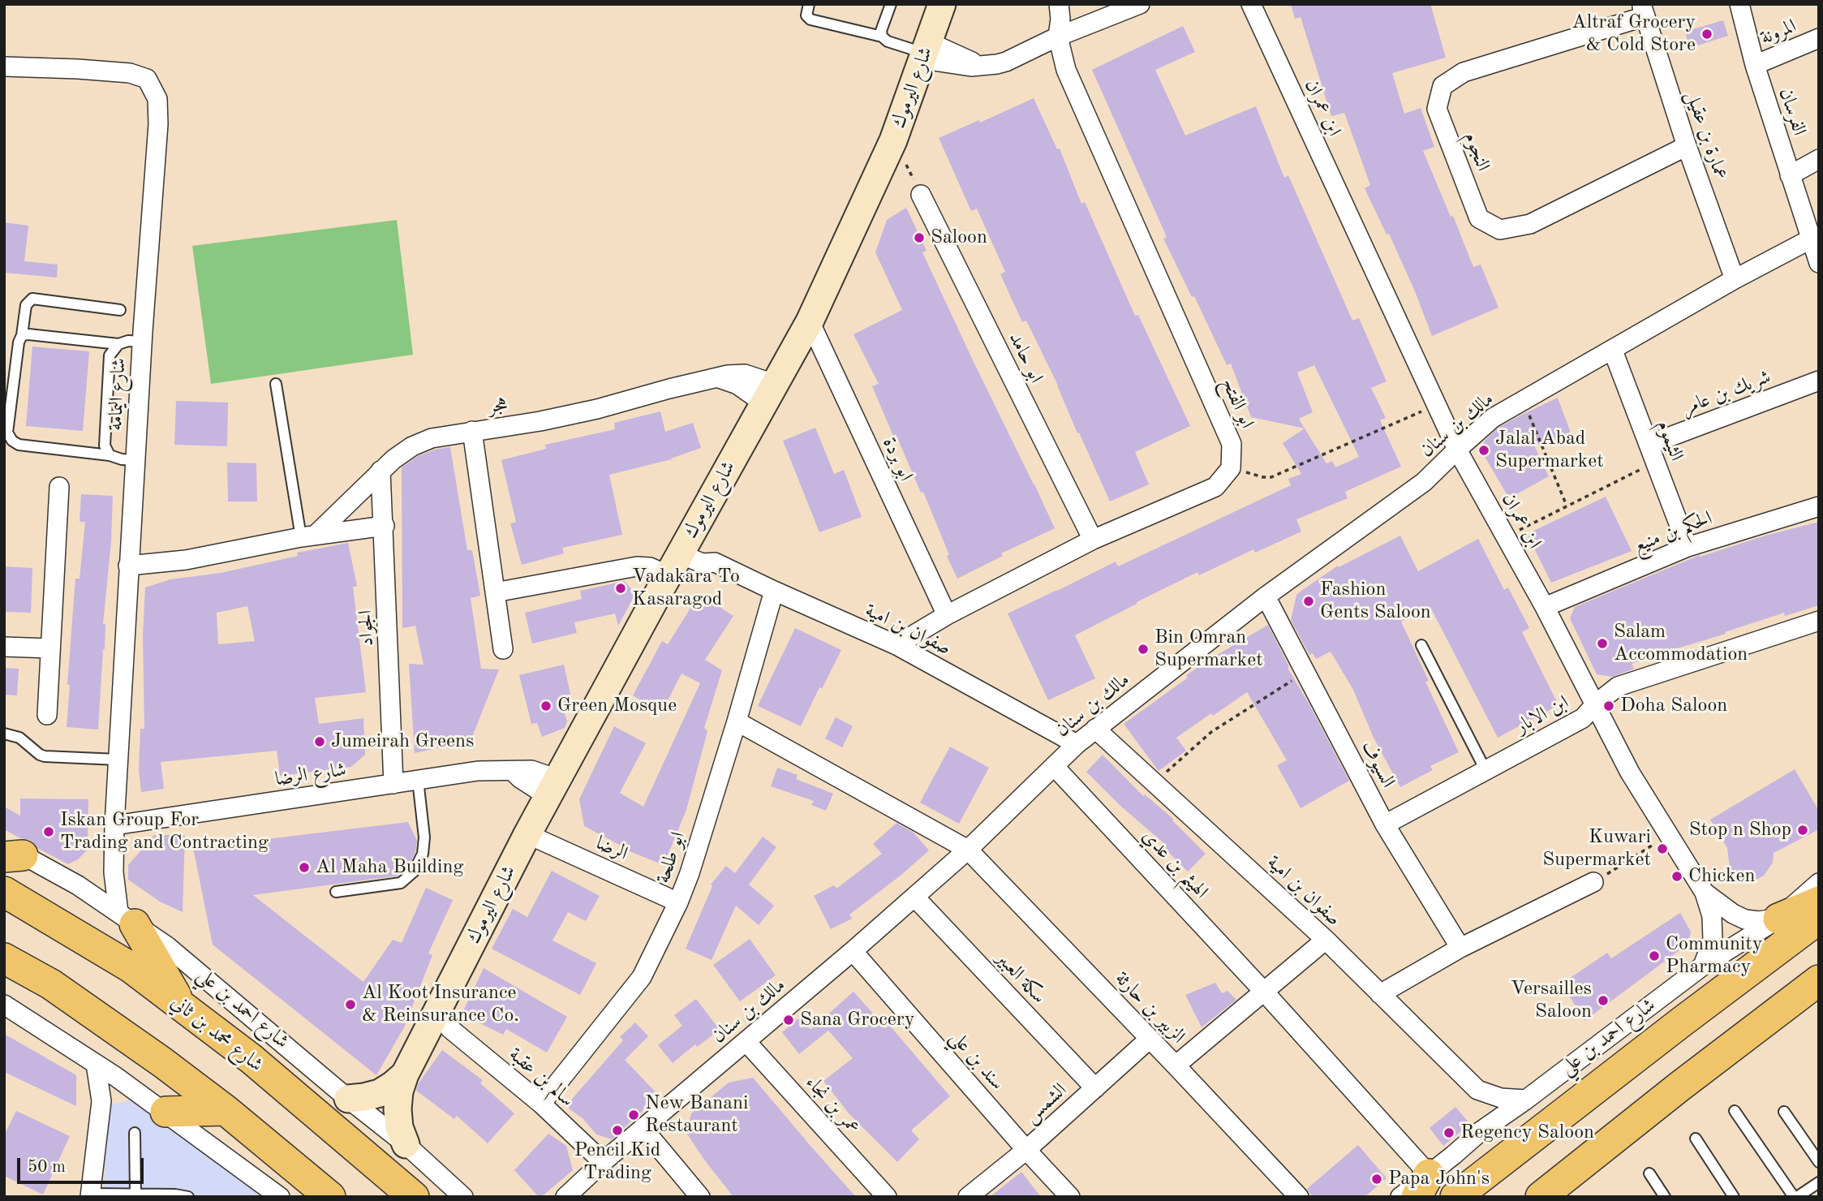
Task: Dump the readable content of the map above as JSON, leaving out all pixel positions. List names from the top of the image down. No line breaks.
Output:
{"streets":{"main road":["شارع احمد بن علي","شارع محمد بن ثاني"],"street":["المرونة","شارع اليرموك","ابن عمران","الفرسان","عمارة بن عقيل","النجوم","ابو حامد","شريك بن عامر","شارع اليمامة","ابو الفتح","هجر","مالك بن سنان","الثيموم","ابو بردة","الحكم بن منيع","الجواد","صفوان بن امية","ابن الابار","السيوف","شارع الرضا","الرضا","ابو طلحة","الهيثم بن عدي","سكة العبير","الزبير بن حارثة","سند بن علي","سالم بن عقبة","الشمس","عمر بن نجاء"]},"crossings":[["المرونة","الفرسان"],["شارع اليرموك","هجر"],["شارع اليرموك","ابو بردة"],["شارع اليرموك","صفوان بن امية"],["شارع اليرموك","شارع الرضا"],["شارع اليرموك","الرضا"],["شارع اليرموك","شارع احمد بن علي"],["ابن عمران","مالك بن سنان"],["ابن عمران","الحكم بن منيع"],["ابن عمران","ابن الابار"],["ابن عمران","شارع احمد بن علي"],["الفرسان","مالك بن سنان"],["عمارة بن عقيل","النجوم"],["عمارة بن عقيل","مالك بن سنان"],["شريك بن عامر","الثيموم"],["شارع اليمامة","شارع الرضا"],["شارع اليمامة","شارع احمد بن علي"],["هجر","الجواد"],["مالك بن سنان","الثيموم"],["مالك بن سنان","صفوان بن امية"],["مالك بن سنان","السيوف"],["مالك بن سنان","الهيثم بن عدي"],["مالك بن سنان","سكة العبير"],["مالك بن سنان","الزبير بن حارثة"],["مالك بن سنان","سند بن علي"],["مالك بن سنان","سالم بن عقبة"],["مالك بن سنان","عمر بن نجاء"],["الثيموم","الحكم بن منيع"],["الجواد","شارع الرضا"],["صفوان بن امية","ابو طلحة"],["صفوان بن امية","شارع احمد بن علي"],["ابن الابار","السيوف"],["الرضا","ابو طلحة"],["ابو طلحة","الزبير بن حارثة"],["ابو طلحة","سالم بن عقبة"],["الهيثم بن عدي","شارع احمد بن علي"],["سكة العبير","الشمس"],["الزبير بن حارثة","الشمس"],["سند بن علي","الشمس"]],"places":["Altraf Grocery & Cold Store","Saloon","Jalal Abad Supermarket","Vadakara To Kasaragod","Fashion Gents Saloon","Salam Accommodation","Bin Omran Supermarket","Green Mosque","Doha Saloon","Jumeirah Greens","Stop n Shop","Iskan Group For Trading and Contracting","Kuwari Supermarket","Al Maha Building","Chicken","Community Pharmacy","Versailles Saloon","Al Koot Insurance & Reinsurance Co.","Sana Grocery","New Banani Restaurant","Pencil Kid Trading","Regency Saloon","Papa John's"],"scale_bar":"50 m"}
